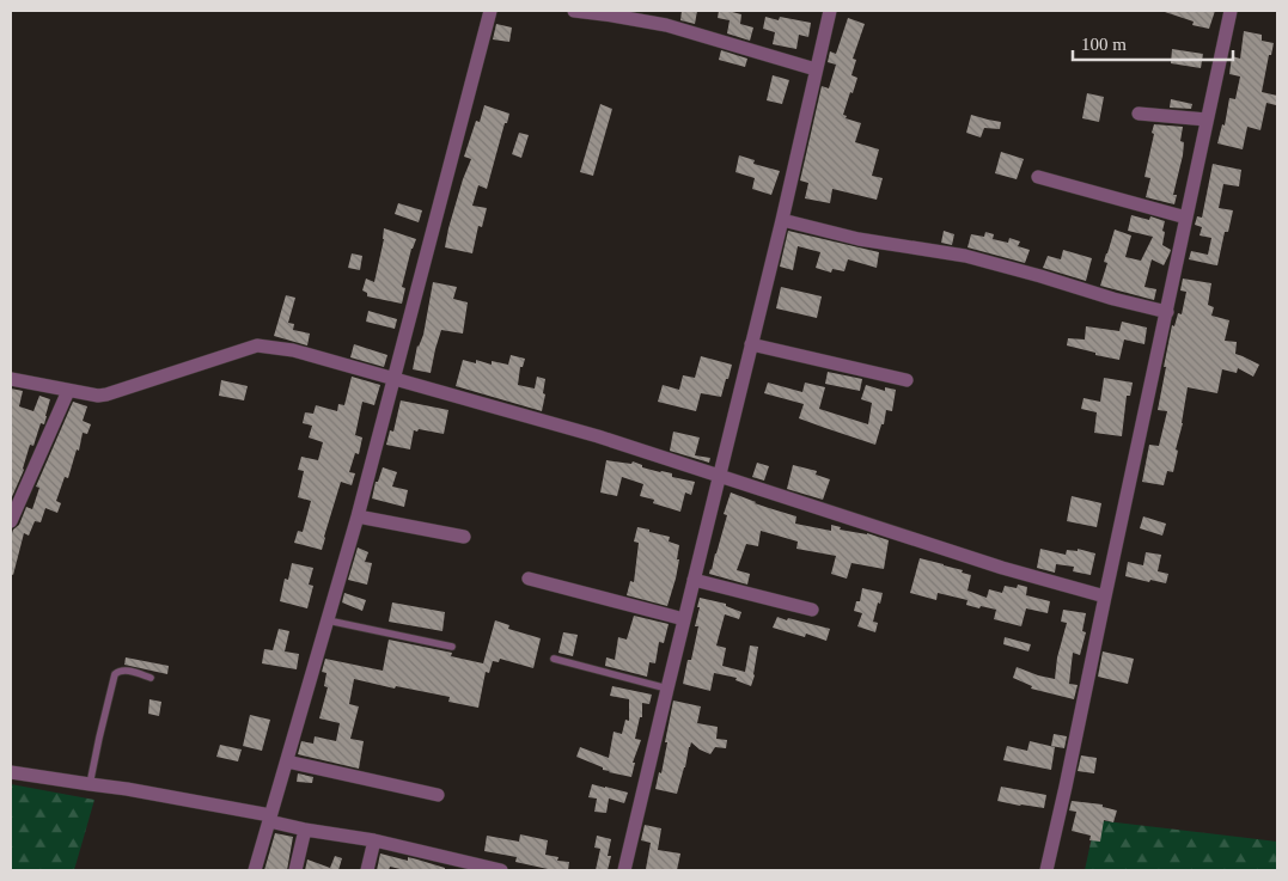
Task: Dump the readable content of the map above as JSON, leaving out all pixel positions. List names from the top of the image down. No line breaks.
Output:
{"scale_bar":"100 m"}
